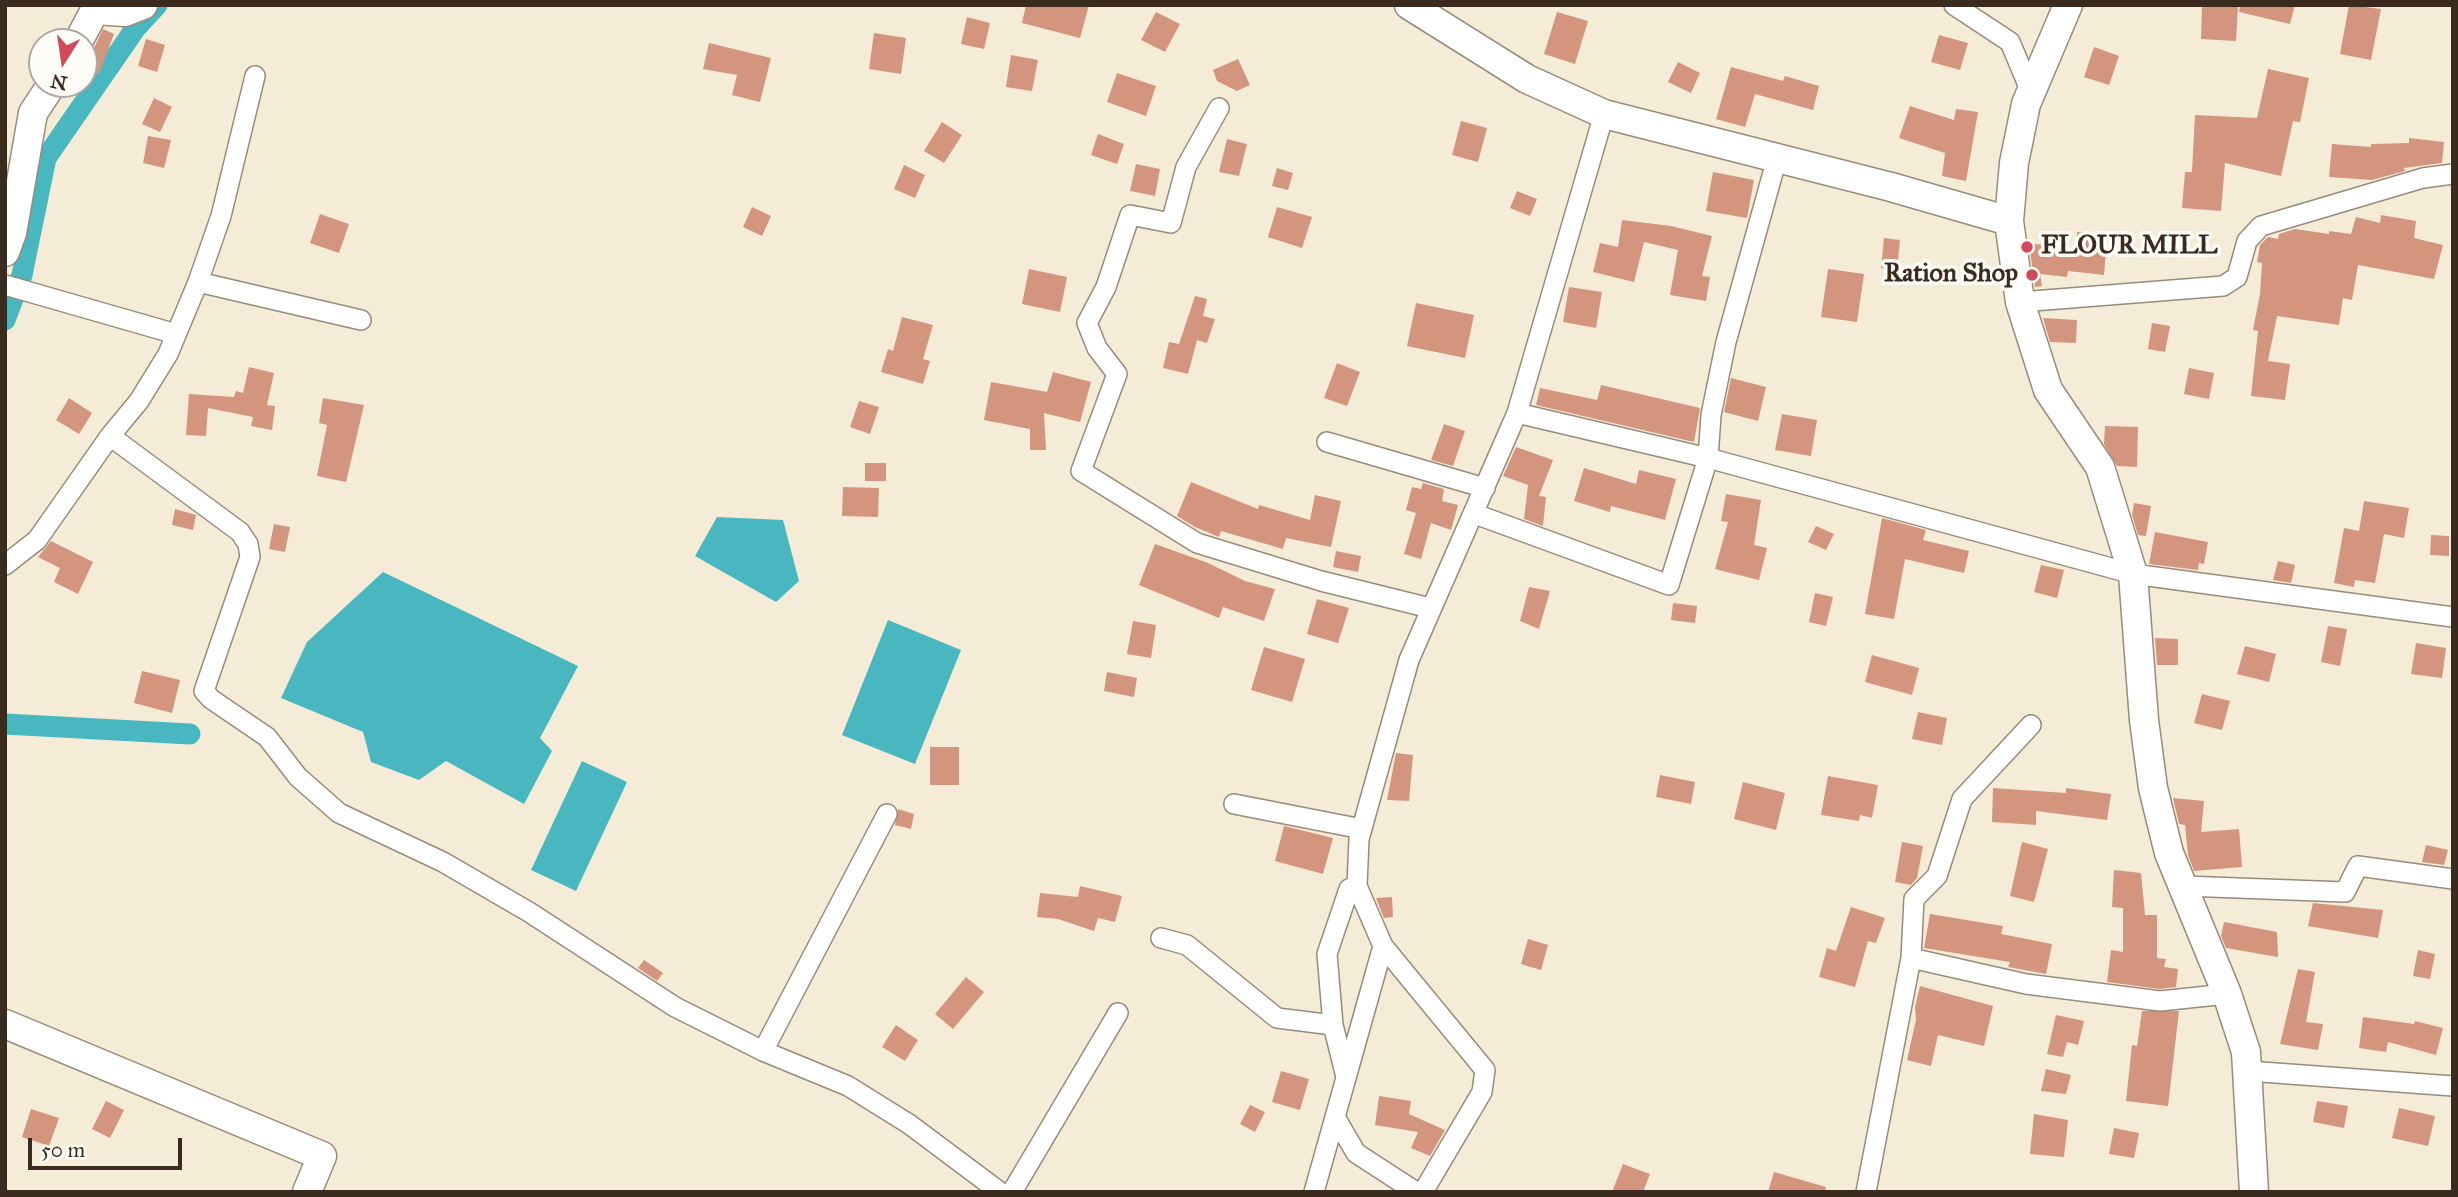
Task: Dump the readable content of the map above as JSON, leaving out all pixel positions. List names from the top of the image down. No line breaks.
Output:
{"places":["FLOUR MILL","Ration Shop"],"scale_bar":"50 m","north":"bottom"}
